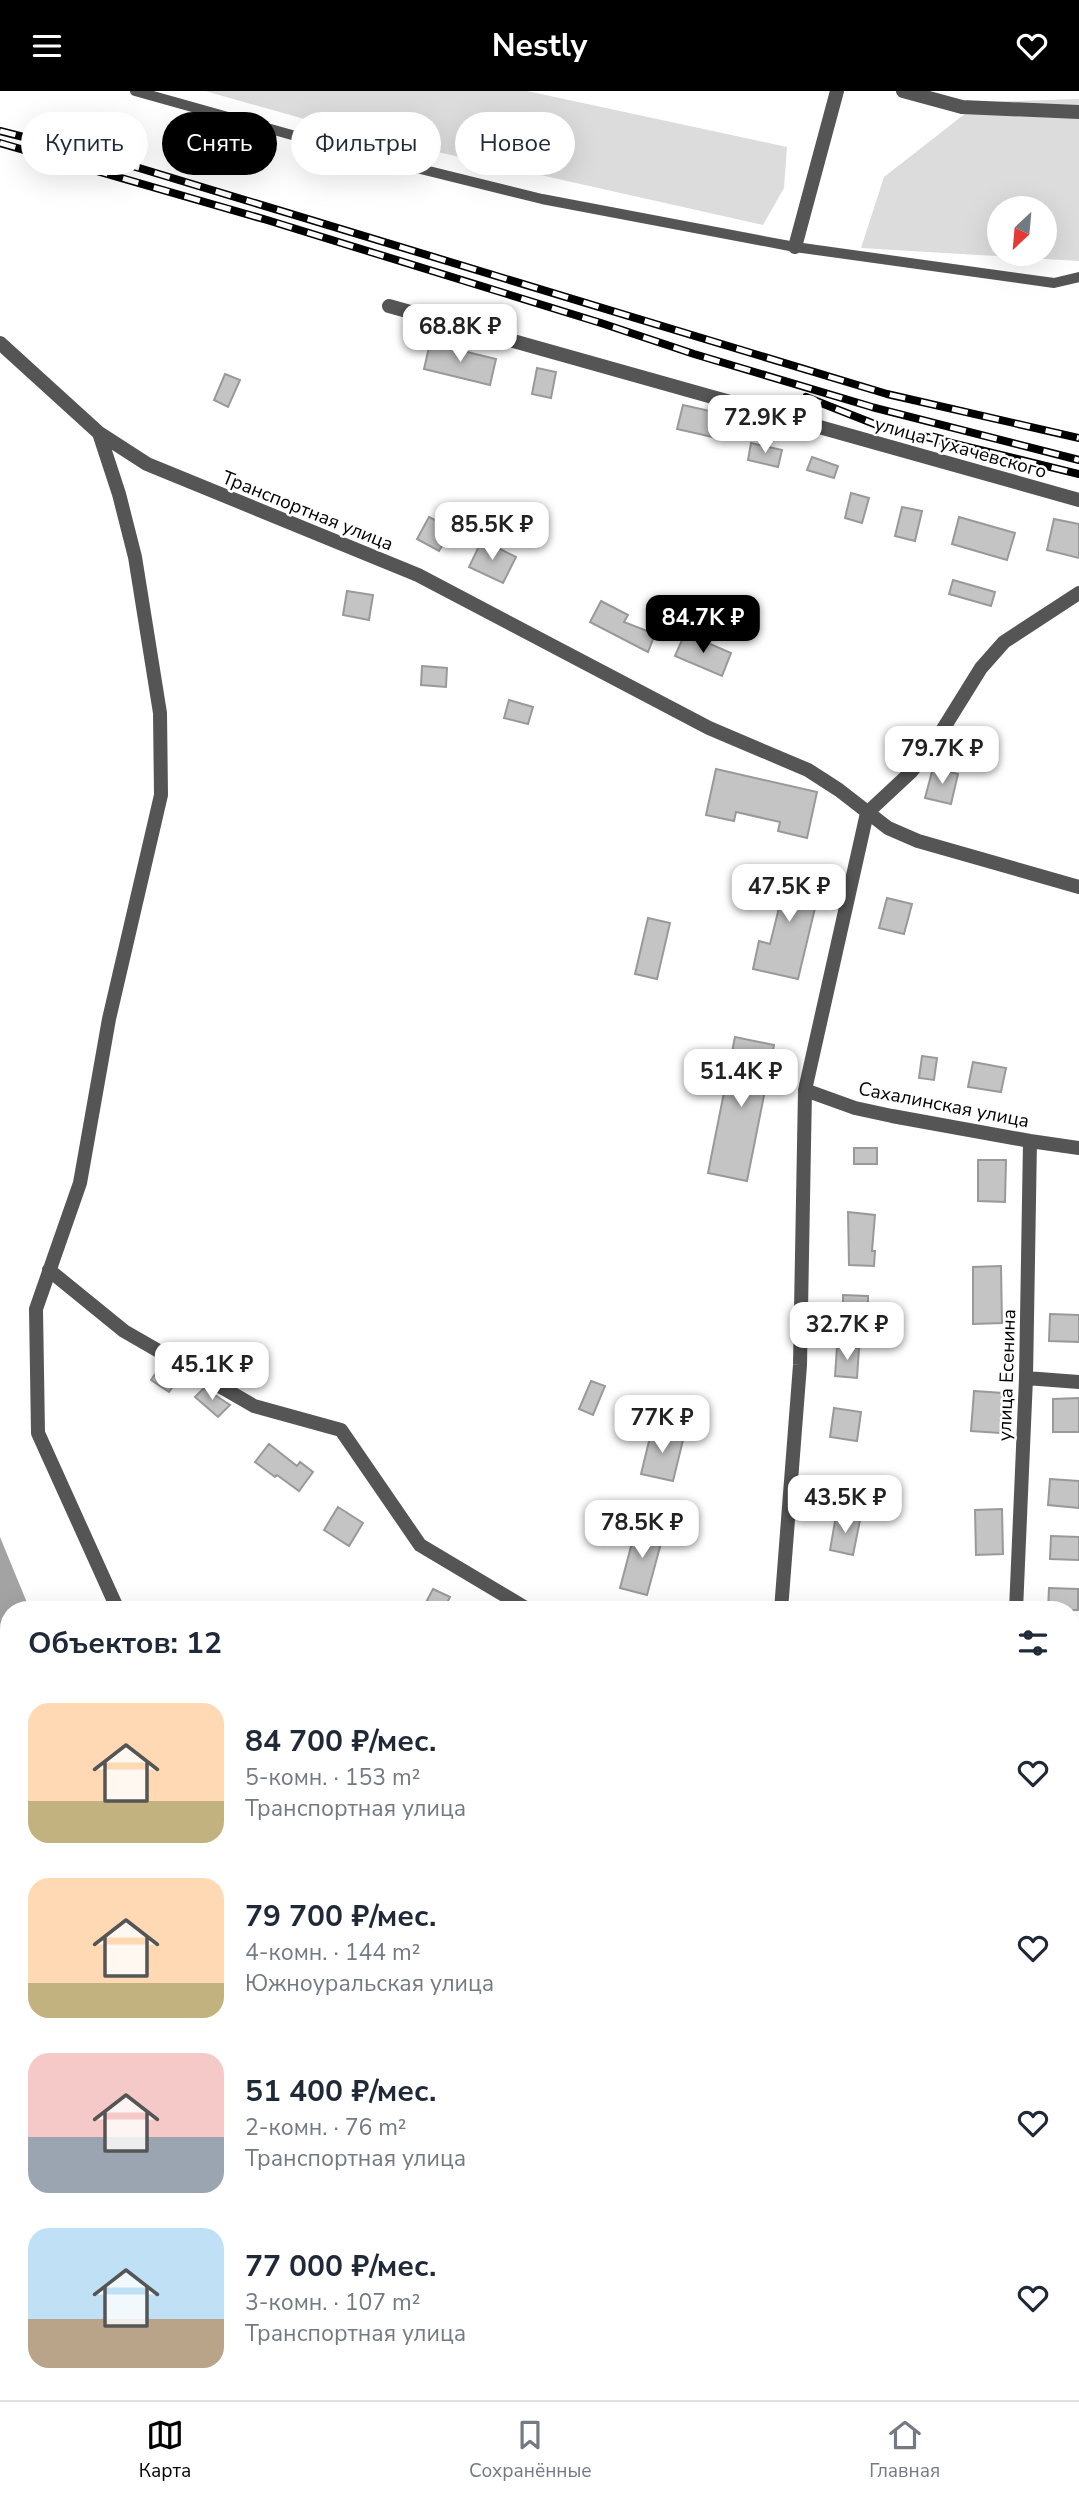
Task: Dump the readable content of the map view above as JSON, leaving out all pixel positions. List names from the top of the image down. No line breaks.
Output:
{"streets":{"street":["улица Тухачевского","Транспортная улица","Сахалинская улица","улица Есенина"]},"crossings":[["Сахалинская улица","улица Есенина"]],"north":"bottom left","page":{"header":"Nestly","chip":["Купить","Снять","Фильтры","Новое"],"price":["68.8K ₽","72.9K ₽","85.5K ₽","84.7K ₽","79.7K ₽","47.5K ₽","51.4K ₽","32.7K ₽","45.1K ₽","77K ₽","43.5K ₽","78.5K ₽"],"heading":"Объектов: 12","list":[{"name":"84 700 ₽/мес.","note":"5-комн. · 153 m² · Транспортная улица"},{"name":"79 700 ₽/мес.","note":"4-комн. · 144 m² · Южноуральская улица"},{"name":"51 400 ₽/мес.","note":"2-комн. · 76 m² · Транспортная улица"},{"name":"77 000 ₽/мес.","note":"3-комн. · 107 m² · Транспортная улица"}],"tabs":["Карта","Сохранённые","Главная"]}}
